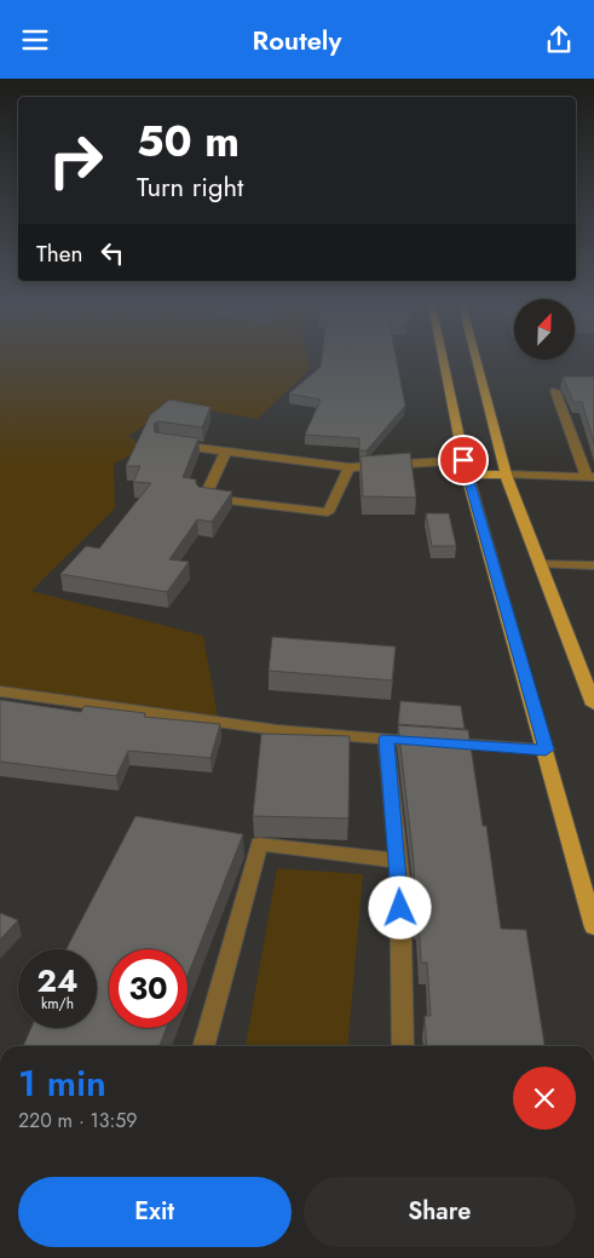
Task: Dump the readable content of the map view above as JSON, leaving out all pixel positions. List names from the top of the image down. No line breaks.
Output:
{"north":"top right","page":{"header":"Routely","turn":["50 m","Turn right"],"then":"Then","speed":"24 km/h","limit":"30","heading":["1 min","220 m · 13:59"],"buttons":["Exit","Share"]}}
